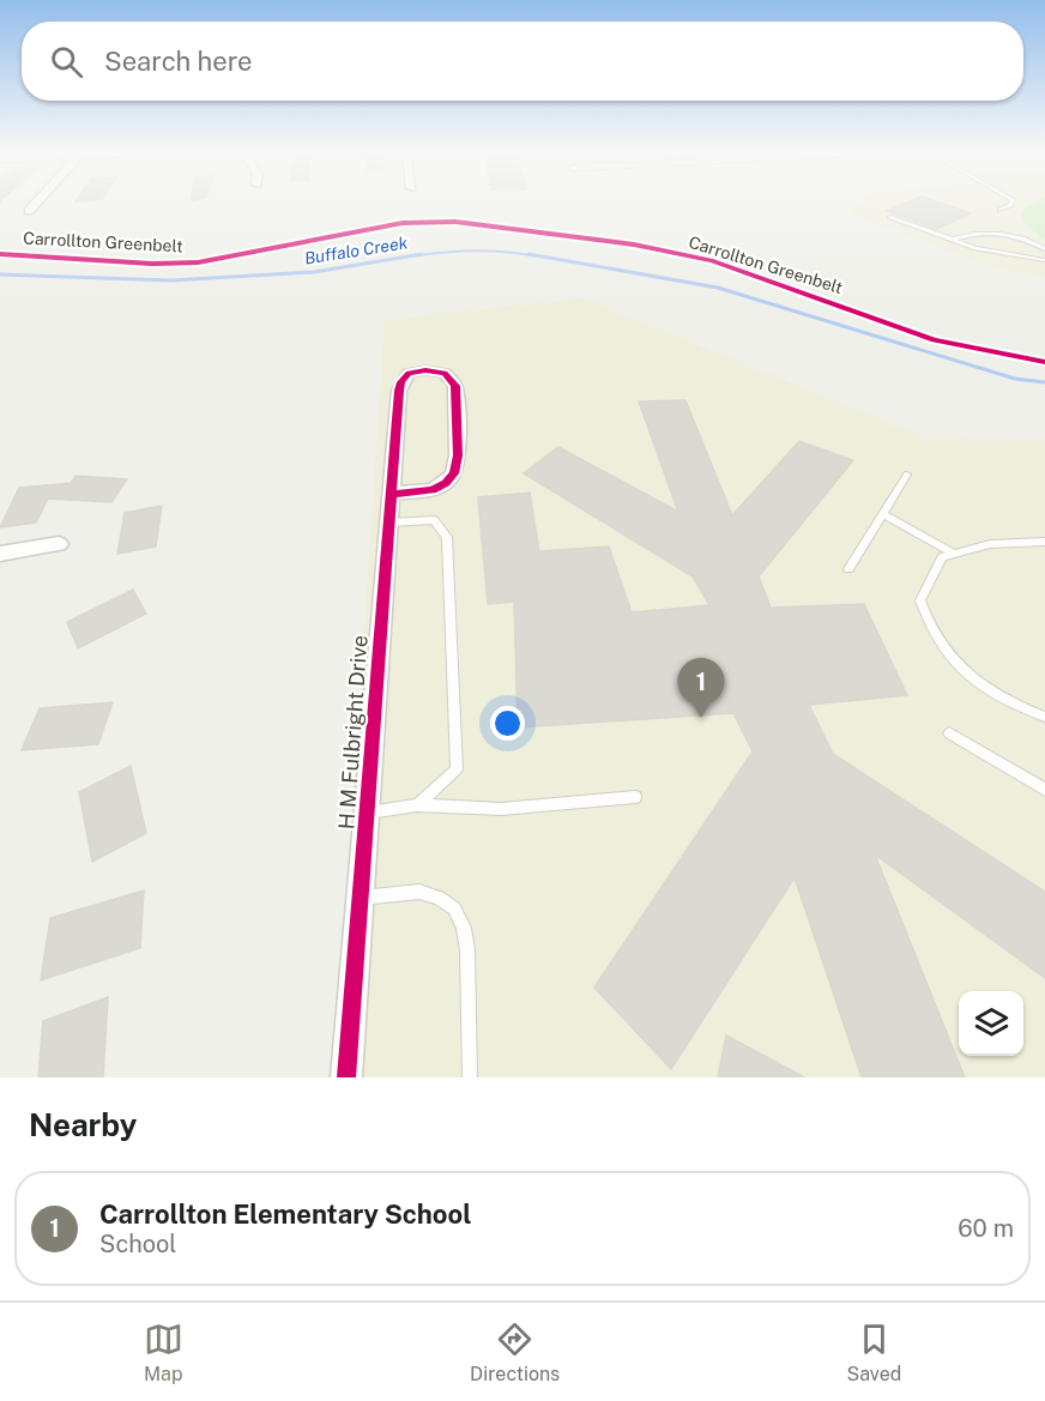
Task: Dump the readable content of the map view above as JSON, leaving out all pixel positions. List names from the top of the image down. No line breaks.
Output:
{"streets":{"street":["H M Fulbright Drive"],"cycle path":["Carrollton Greenbelt"]},"water":["Buffalo Creek"],"page":{"search":"Search here","pins":"1","heading":"Nearby","list":[{"mark":"1","name":"Carrollton Elementary School","note":"School","value":"60 m"}],"nav":["Map","Directions","Saved"]}}
